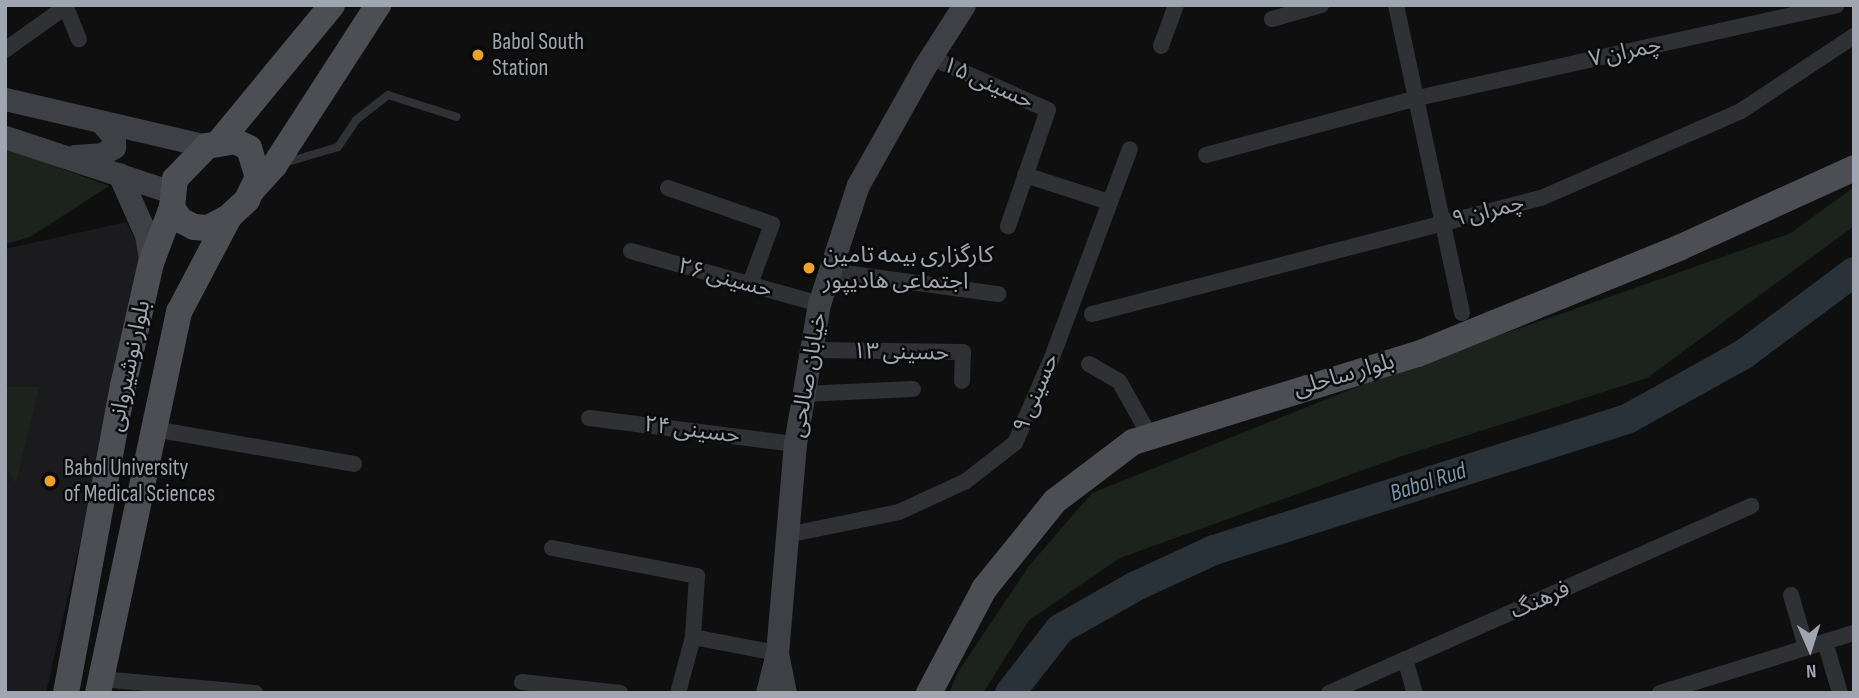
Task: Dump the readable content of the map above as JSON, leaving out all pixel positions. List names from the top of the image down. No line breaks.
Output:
{"streets":{"main road":["بلوار نوشیروانی","خيابان صالحی","بلوار ساحلی"],"street":["چمران ۷","حسینی ۱۵","چمران ۹","حسینی ۲۶","حسینی ۱۳","حسینی ٩","حسینی ۲۴","فرهنگ"]},"crossings":[["حسینی ۱۵","خيابان صالحی"],["حسینی ۲۶","خيابان صالحی"],["حسینی ۱۳","خيابان صالحی"],["خيابان صالحی","حسینی ٩"],["خيابان صالحی","حسینی ۲۴"]],"water":["Babol Rud"],"places":["Babol South Station","کارگزاری بیمه تامین اجتماعی هادیپور","Babol University of Medical Sciences"],"north":"bottom"}
